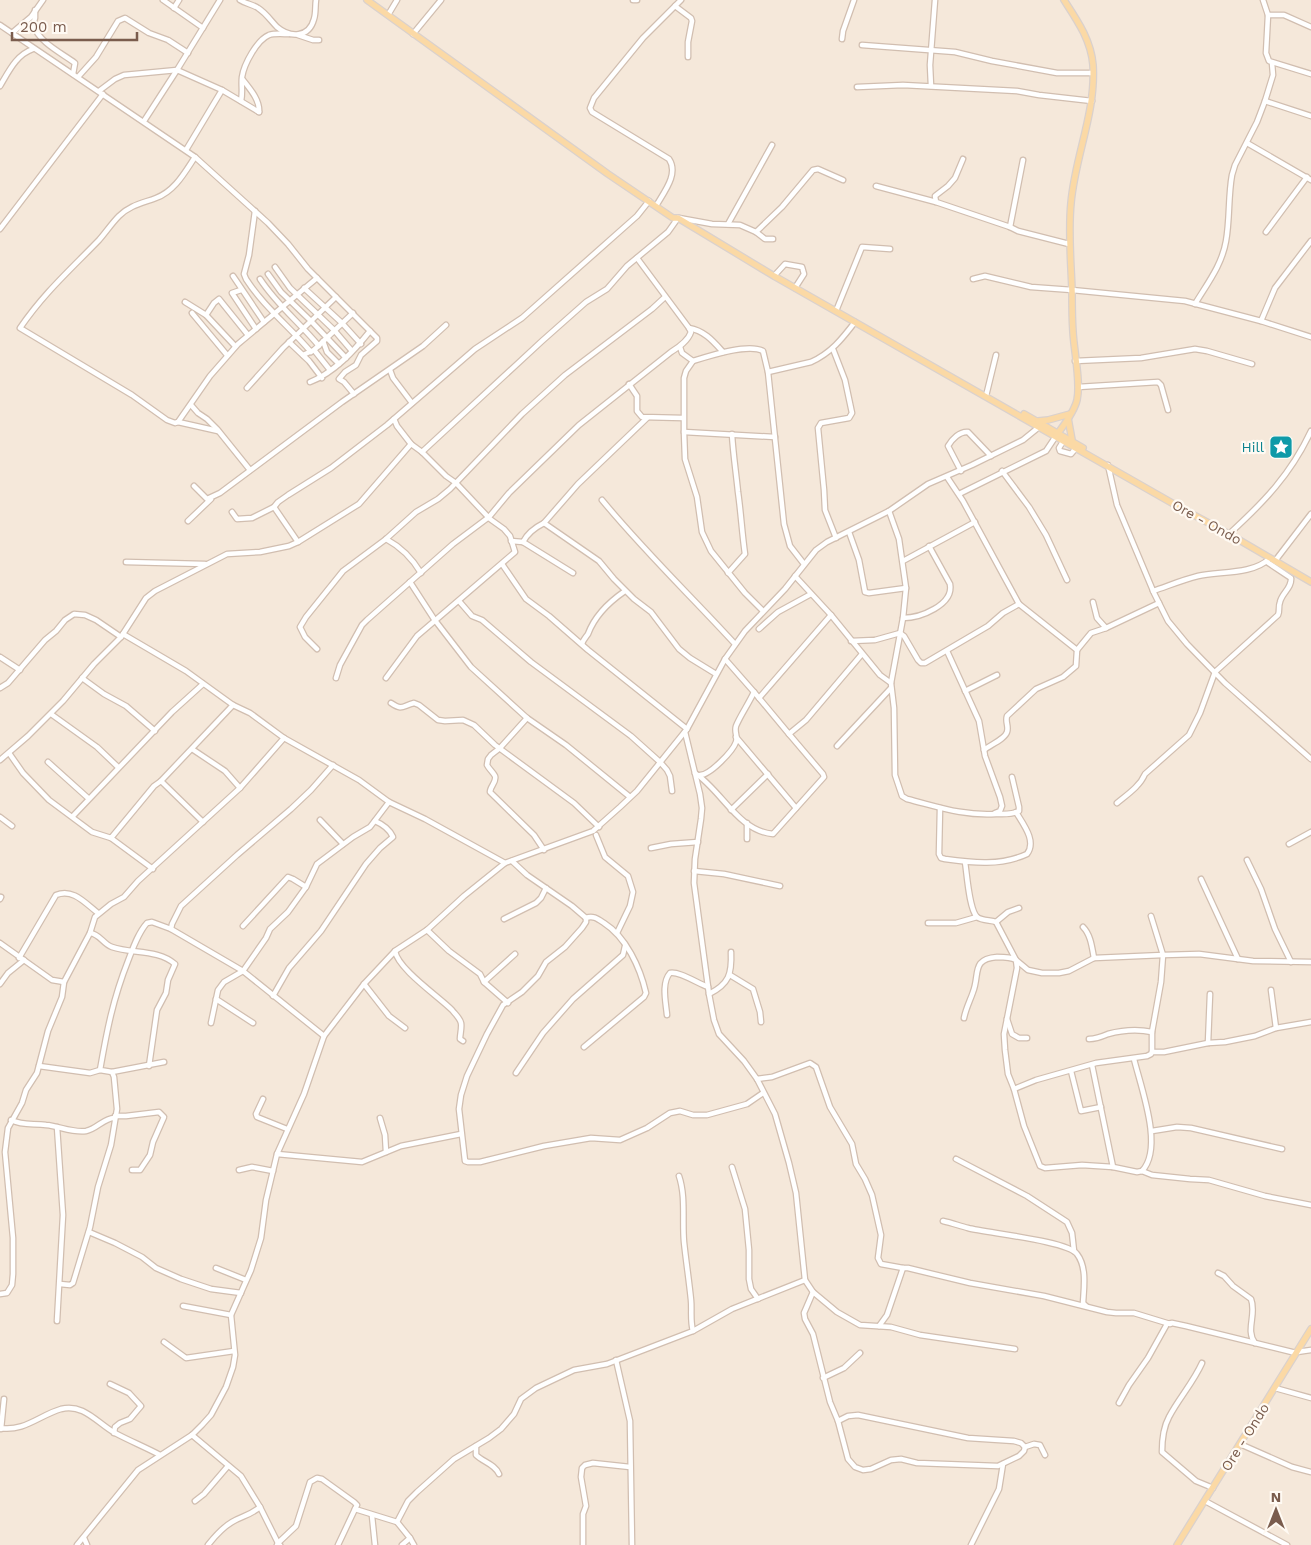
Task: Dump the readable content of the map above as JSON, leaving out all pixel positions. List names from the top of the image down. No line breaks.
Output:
{"streets":{"main road":["Ore - Ondo"]},"places":{"place":["Hill"]},"scale_bar":"200 m","north":"top"}
